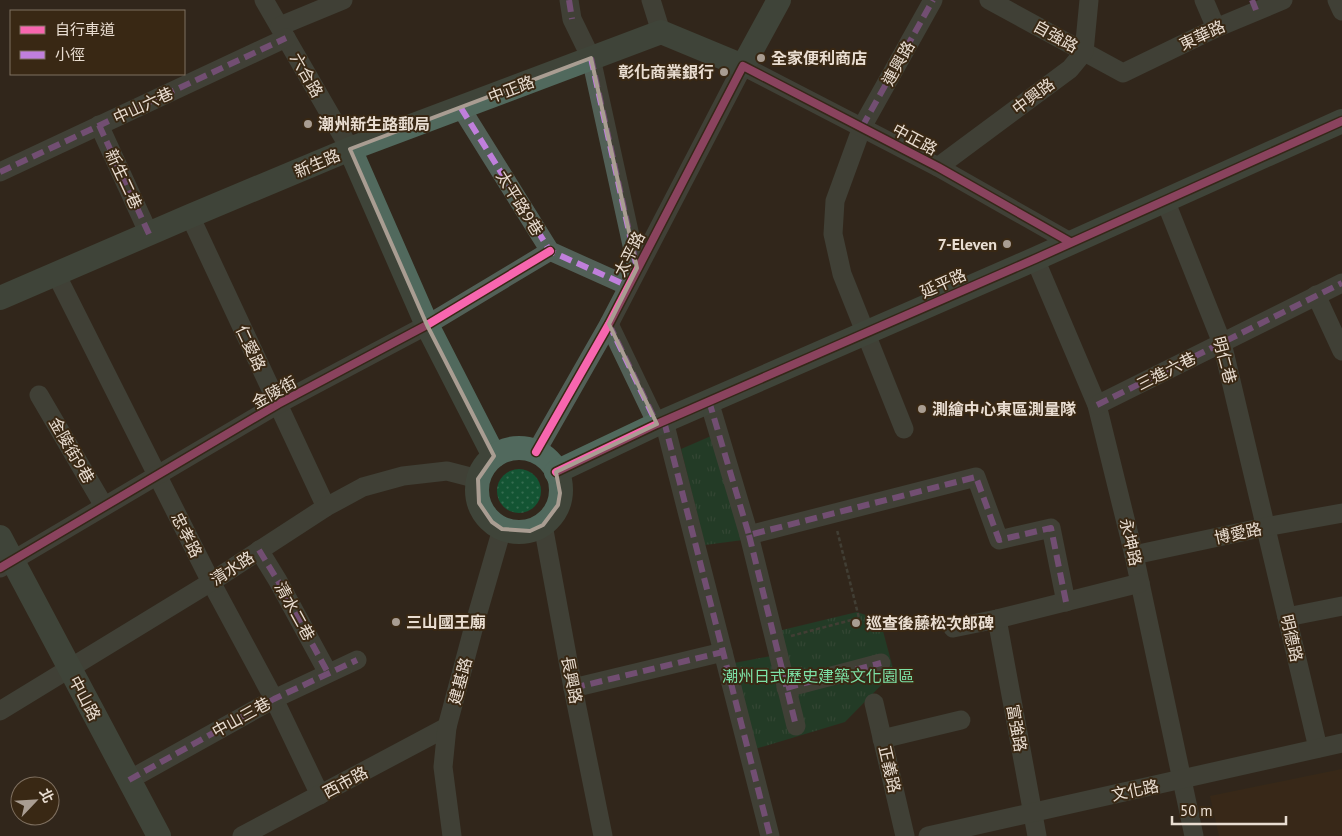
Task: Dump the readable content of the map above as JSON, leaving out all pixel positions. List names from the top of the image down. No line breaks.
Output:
{"streets":{"main road":["中正路","新生路","太平路","延平路","中山路"],"street":["東華路","自強路","連興路","六合路","中興路","中山六巷","新生二巷","太平路9巷","仁愛路","明仁巷","三進六巷","金陵街","金陵街9巷","博愛路","忠孝路","永坤路","清水路","清水二巷","明德路","長興路","建基路","中山三巷","富強路","正義路","西市路","文化路"]},"crossings":[["東華路","自強路"],["自強路","中興路"],["連興路","中正路"],["連興路","延平路"],["六合路","中正路"],["六合路","中山六巷"],["六合路","新生路"],["中正路","中興路"],["中正路","新生路"],["中正路","太平路9巷"],["中正路","太平路"],["中正路","延平路"],["中山六巷","新生二巷"],["新生路","新生二巷"],["新生路","太平路"],["新生路","延平路"],["新生路","仁愛路"],["新生路","金陵街"],["新生路","忠孝路"],["新生路","清水路"],["新生路","長興路"],["新生路","建基路"],["太平路9巷","太平路"],["太平路9巷","金陵街"],["太平路","延平路"],["太平路","清水路"],["太平路","長興路"],["太平路","建基路"],["延平路","明仁巷"],["延平路","永坤路"],["延平路","清水路"],["延平路","長興路"],["延平路","建基路"],["仁愛路","金陵街"],["仁愛路","清水路"],["明仁巷","三進六巷"],["明仁巷","博愛路"],["明仁巷","明德路"],["三進六巷","永坤路"],["金陵街","金陵街9巷"],["金陵街","忠孝路"],["金陵街","中山路"],["博愛路","永坤路"],["博愛路","明德路"],["忠孝路","清水路"],["忠孝路","中山三巷"],["忠孝路","西市路"],["永坤路","文化路"],["清水路","清水二巷"],["清水路","長興路"],["清水路","建基路"],["清水路","中山路"],["清水二巷","中山三巷"],["明德路","文化路"],["長興路","建基路"],["建基路","西市路"],["中山路","中山三巷"],["富強路","文化路"]],"parks":["潮州日式歷史建築文化園區"],"places":["全家便利商店","彰化商業銀行","潮州新生路郵局","7-Eleven","測繪中心東區測量隊","三山國王廟","巡查後藤松次郎碑"],"legend":["自行車道","小徑"],"scale_bar":"50 m","north":"top right"}
